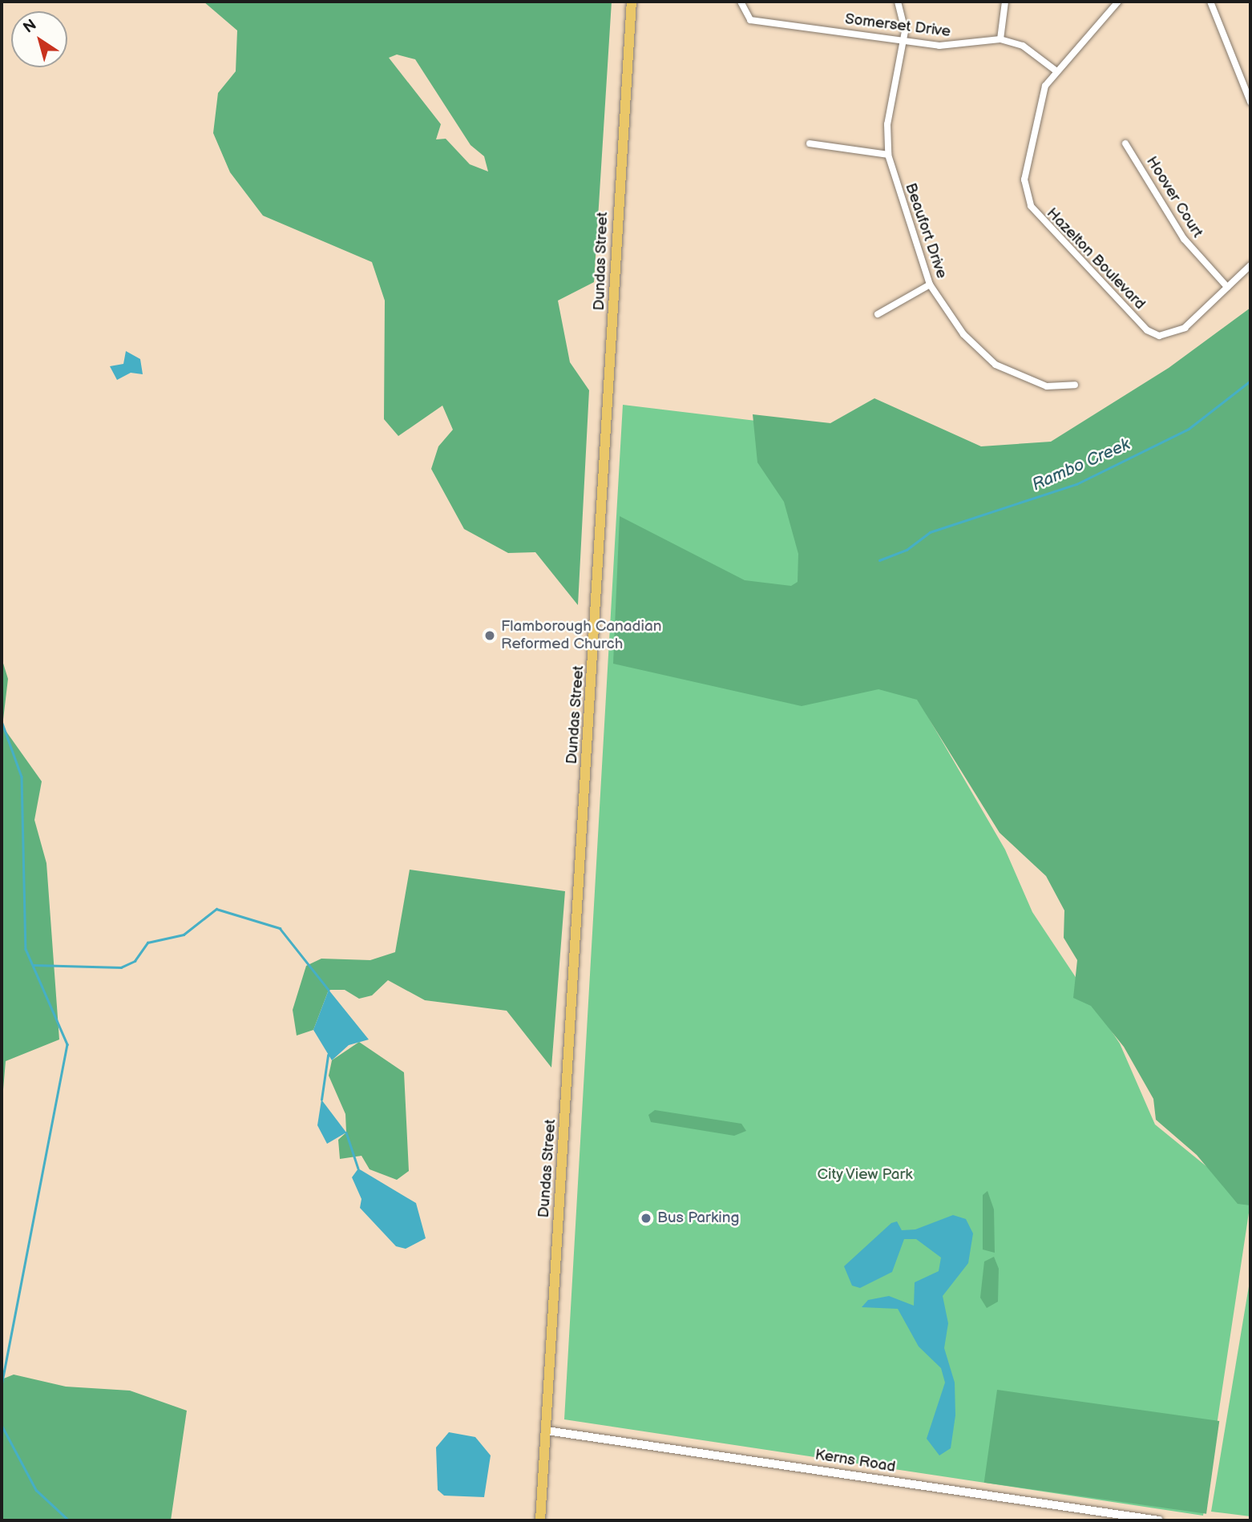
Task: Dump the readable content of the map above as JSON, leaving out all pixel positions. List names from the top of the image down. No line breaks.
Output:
{"streets":{"main road":["Dundas Street"],"street":["Somerset Drive","Hoover Court","Beaufort Drive","Hazelton Boulevard","Kerns Road"]},"crossings":[["Somerset Drive","Beaufort Drive"],["Somerset Drive","Hazelton Boulevard"],["Hoover Court","Hazelton Boulevard"],["Dundas Street","Kerns Road"]],"water":["Rambo Creek"],"parks":["City View Park"],"places":["Flamborough Canadian Reformed Church","Bus Parking"],"north":"top left"}
